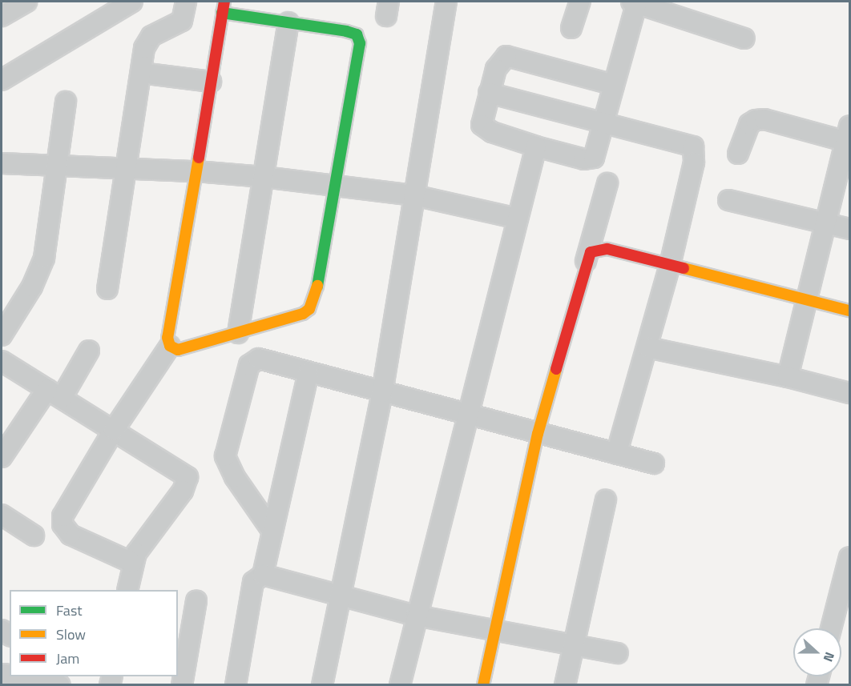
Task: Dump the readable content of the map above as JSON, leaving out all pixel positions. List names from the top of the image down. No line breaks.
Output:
{"legend":["Fast","Slow","Jam"],"north":"right"}
